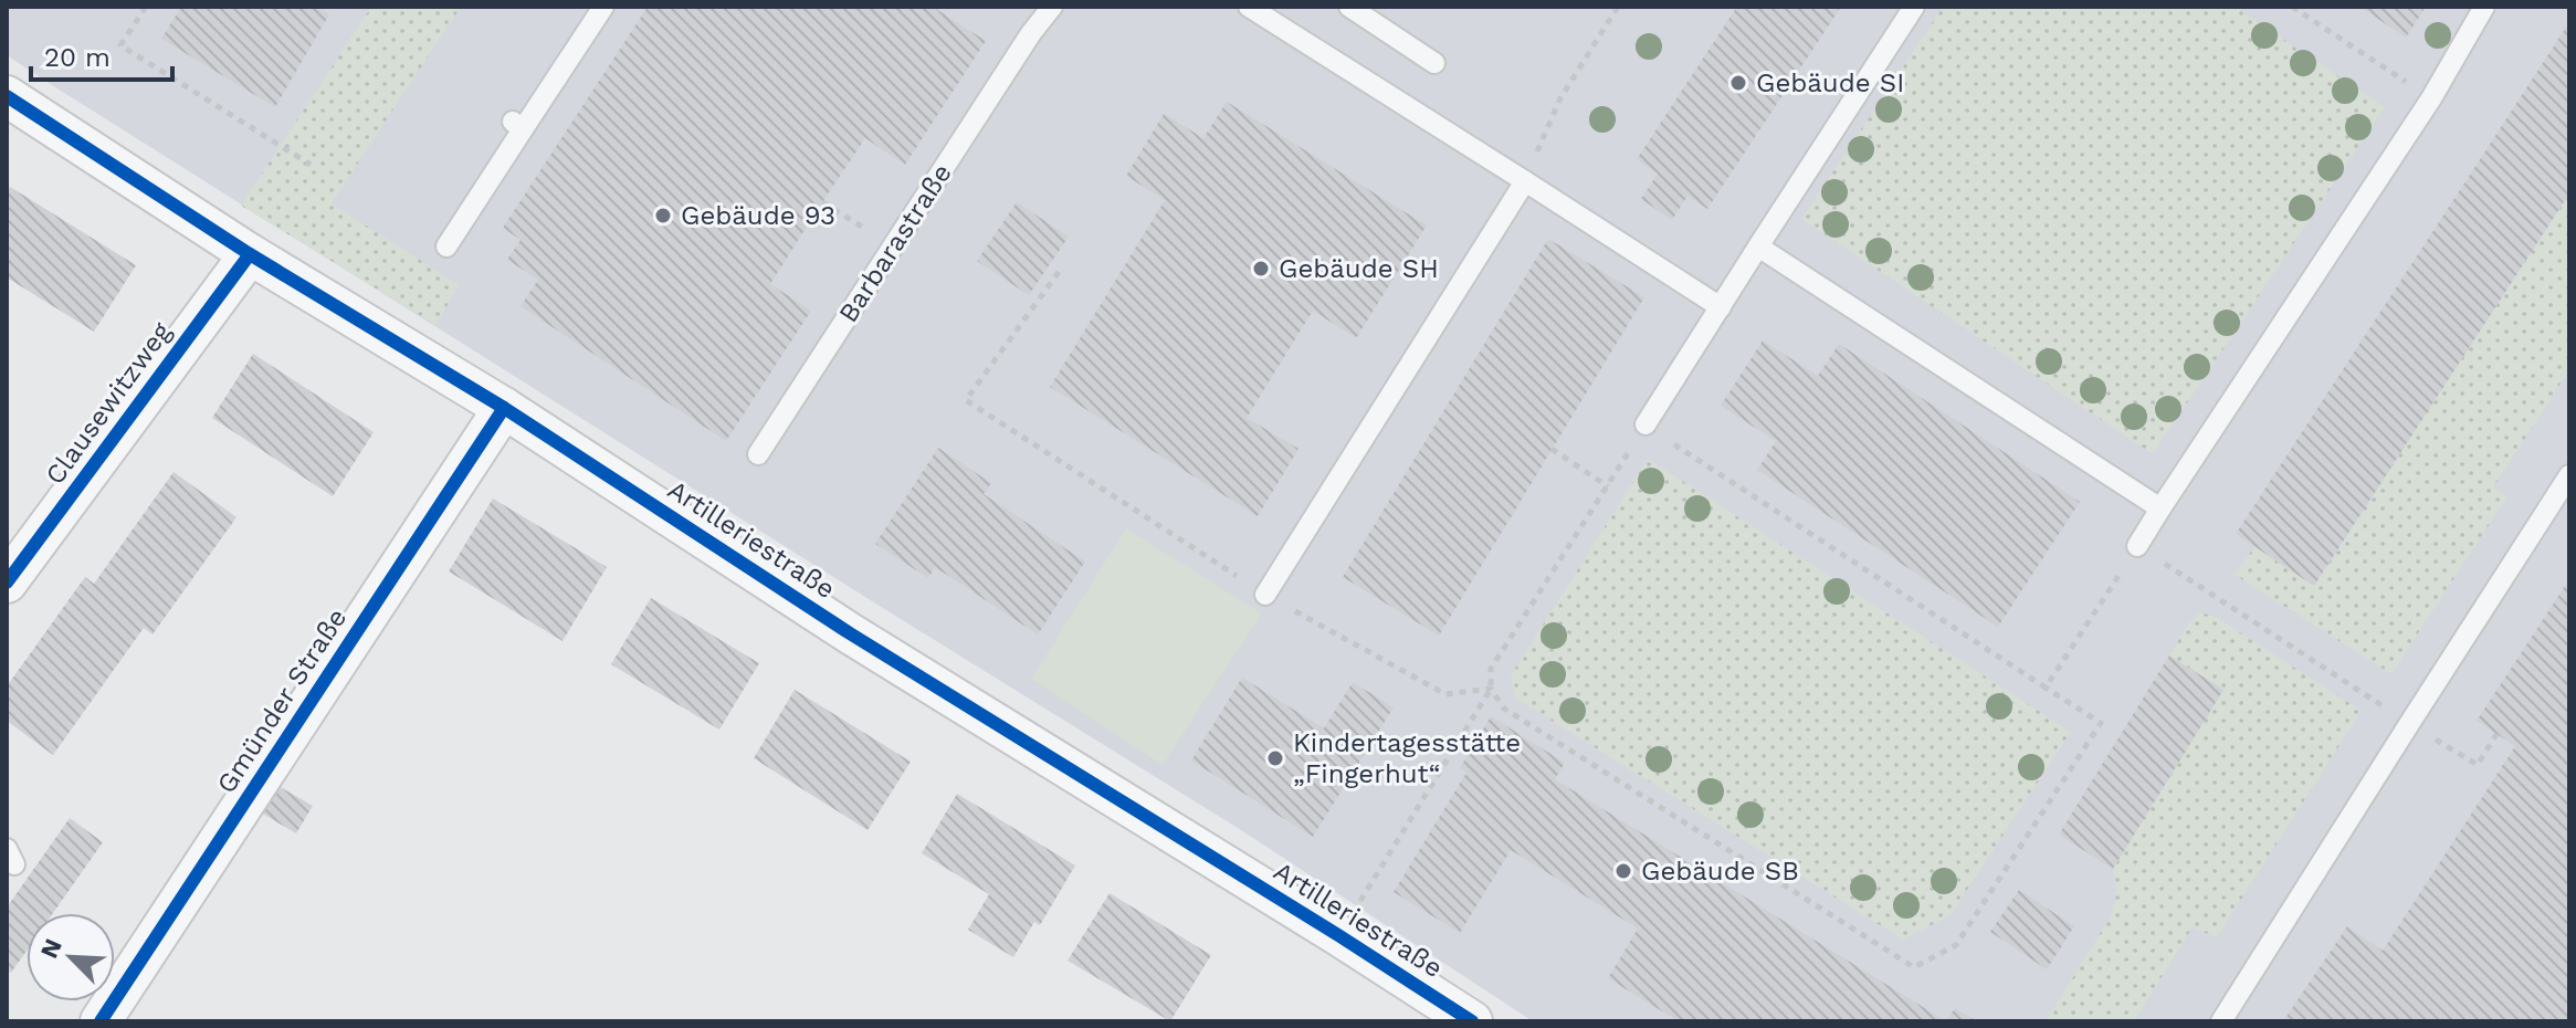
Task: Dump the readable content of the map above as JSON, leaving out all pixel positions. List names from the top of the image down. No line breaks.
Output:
{"streets":{"street":["Clausewitzweg","Artilleriestraße","Gmünder Straße"],"lane":["Barbarastraße"]},"crossings":[["Clausewitzweg","Artilleriestraße"],["Artilleriestraße","Gmünder Straße"]],"places":["Gebäude SI","Gebäude 93","Gebäude SH","Kindertagesstätte „Fingerhut“","Gebäude SB"],"scale_bar":"20 m","north":"top left"}
